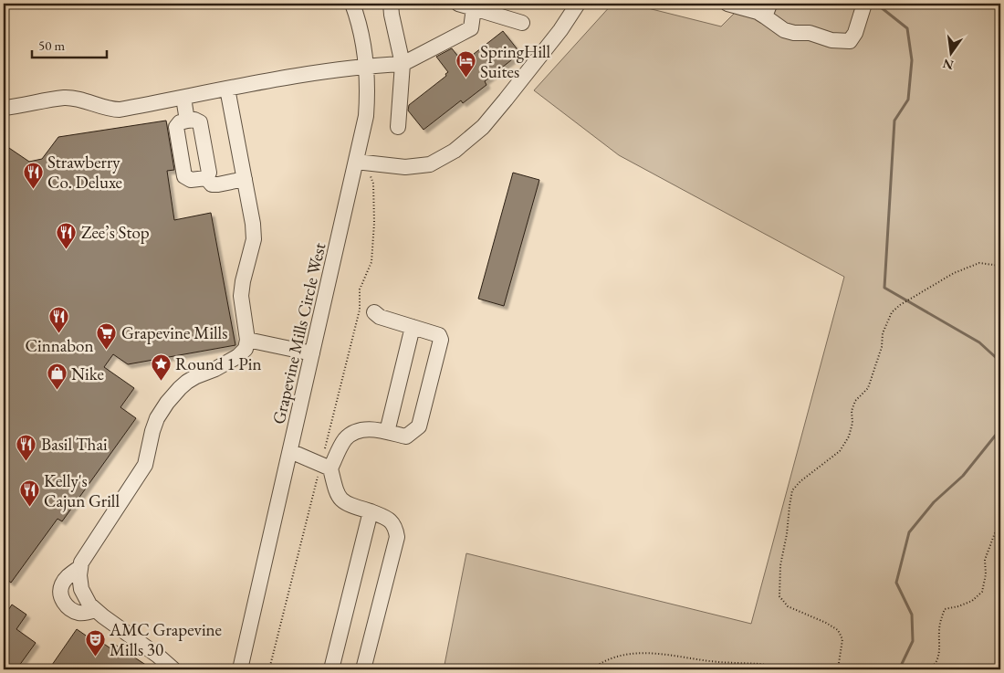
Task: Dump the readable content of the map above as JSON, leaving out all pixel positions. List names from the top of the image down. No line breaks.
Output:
{"streets":{"street":["Grapevine Mills Circle West"]},"places":{"hotel":["SpringHill Suites"],"restaurant":["Strawberry Co. Deluxe","Zee’s Stop","Cinnabon","Basil Thai","Kelly's Cajun Grill"],"supermarket":["Grapevine Mills"],"place":["Round 1 Pin"],"shop":["Nike"],"theatre":["AMC Grapevine Mills 30"]},"scale_bar":"50 m","north":"bottom"}
